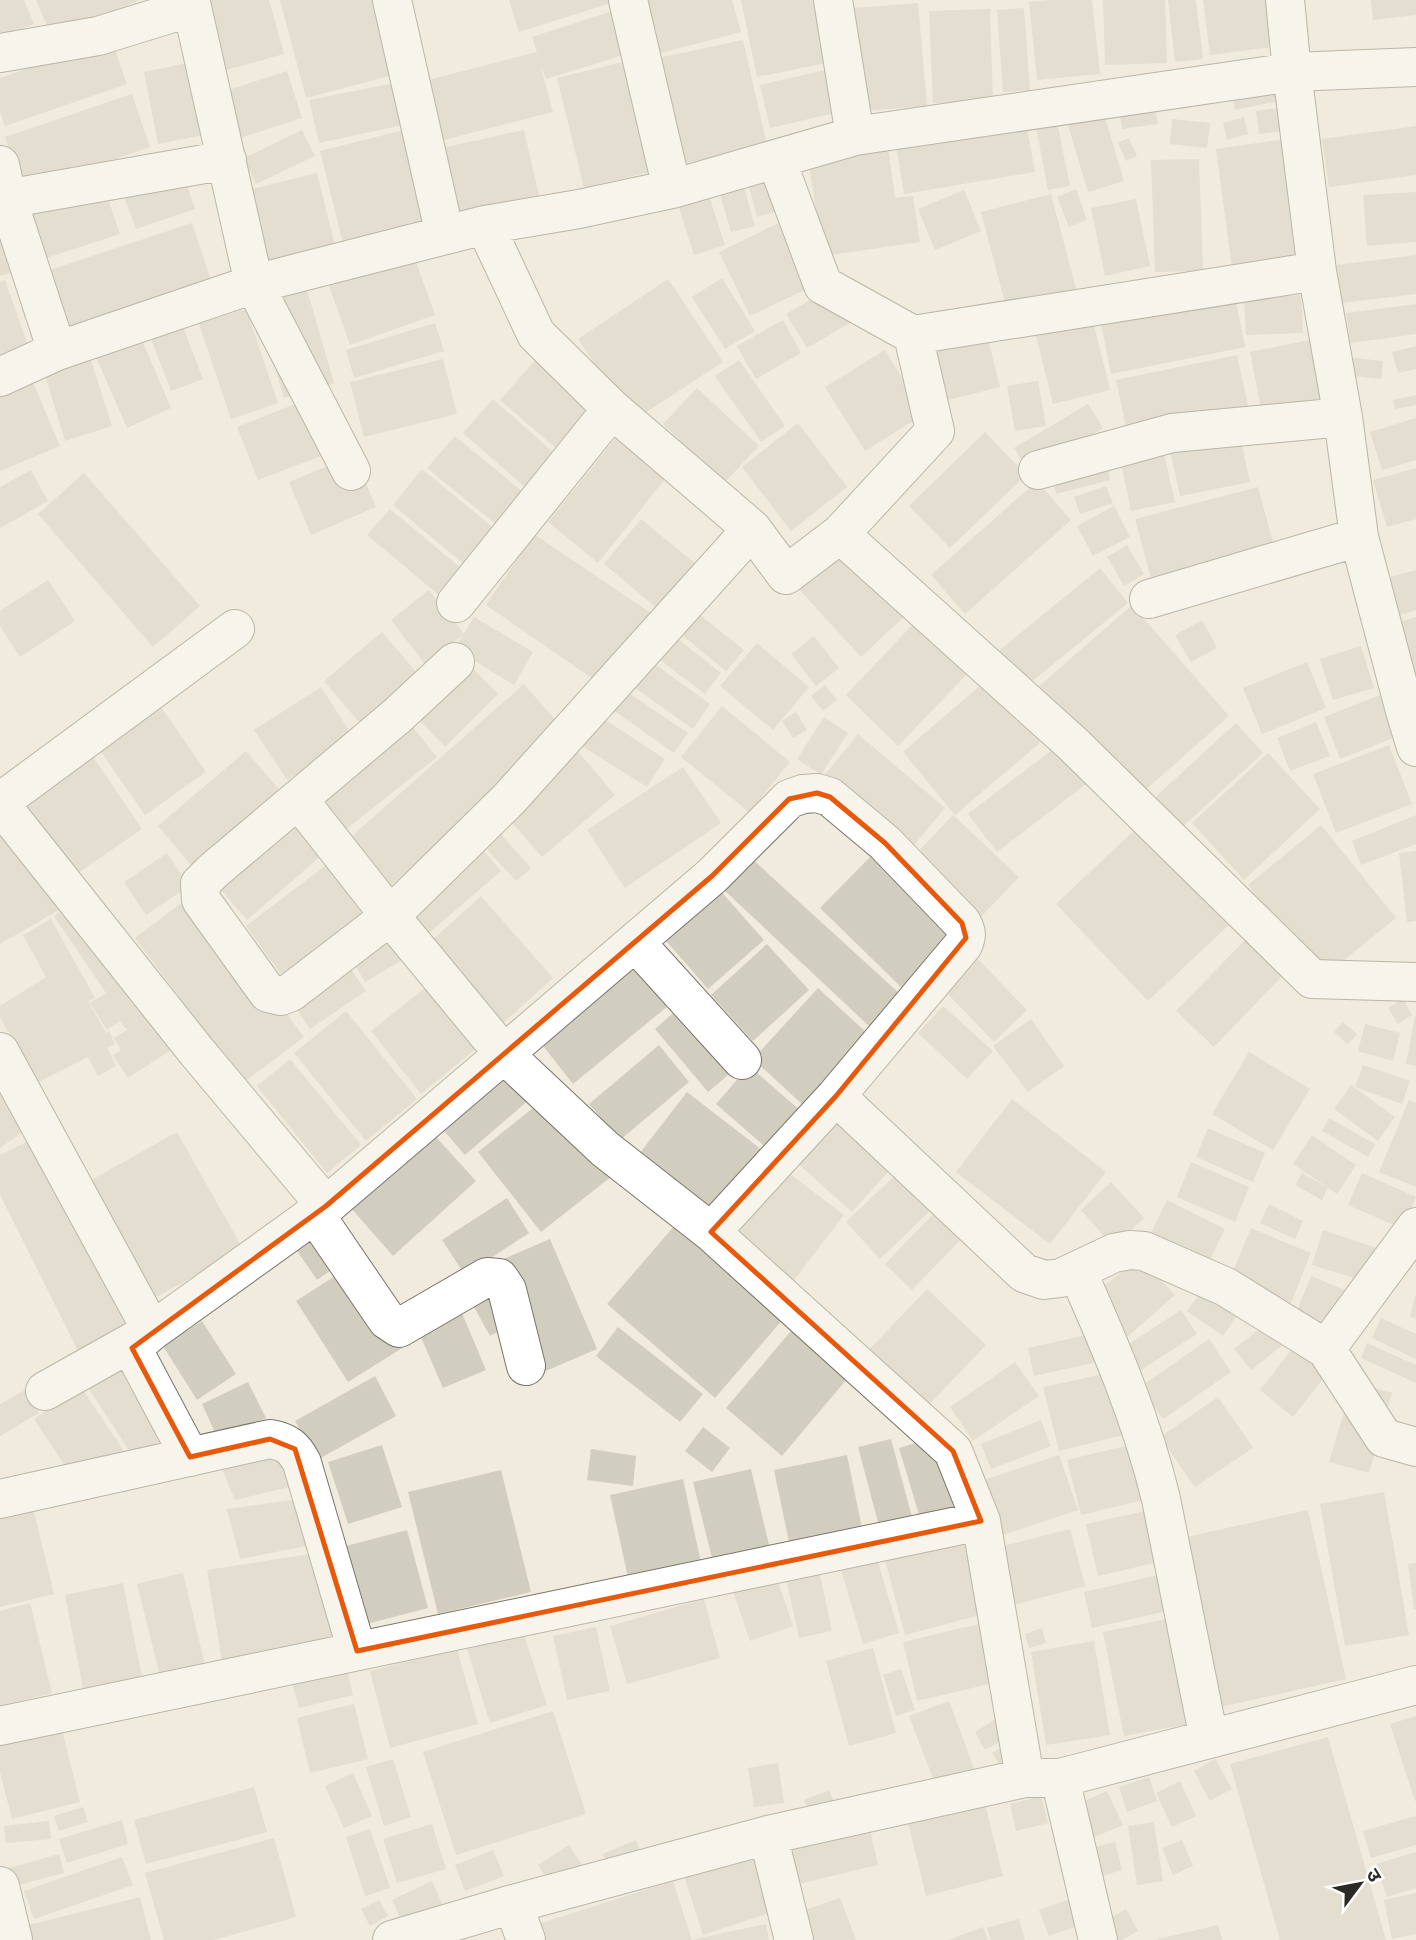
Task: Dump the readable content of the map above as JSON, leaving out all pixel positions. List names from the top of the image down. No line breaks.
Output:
{"north":"top right"}
